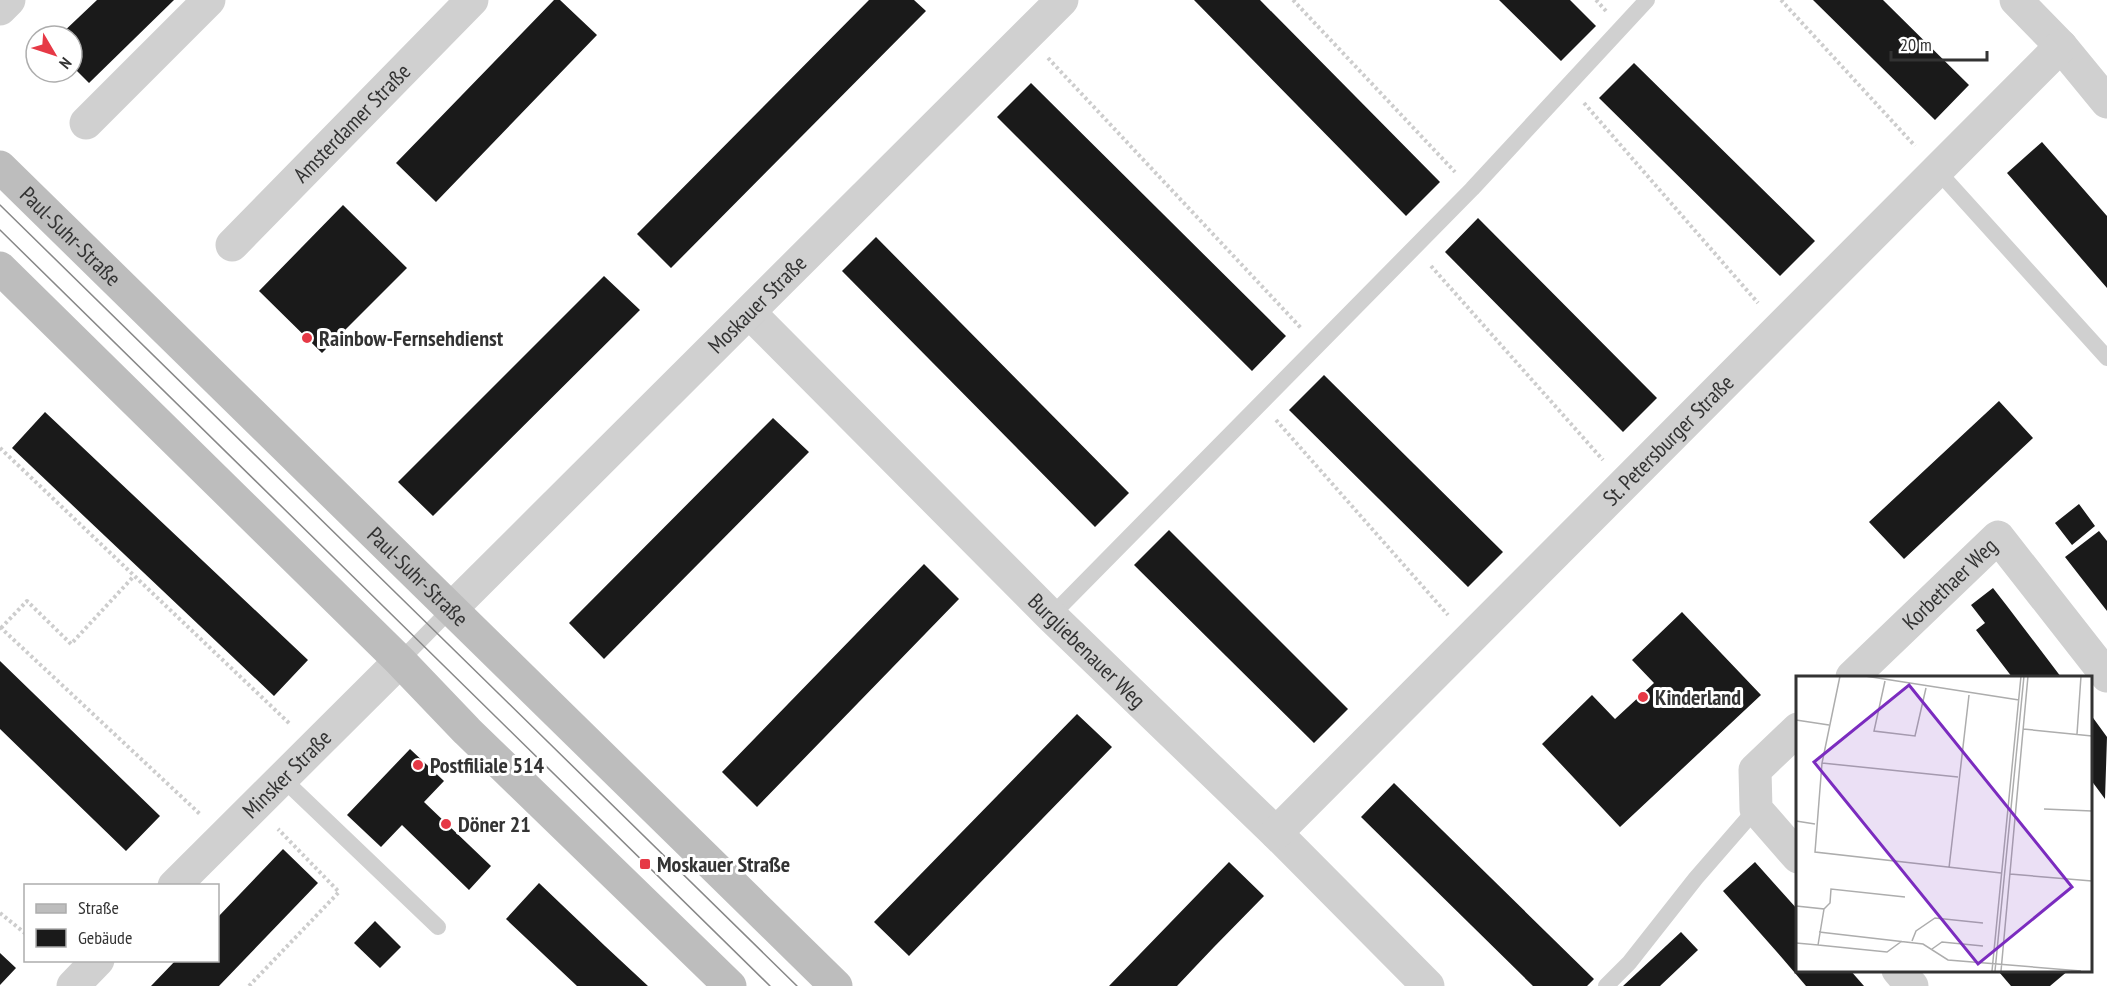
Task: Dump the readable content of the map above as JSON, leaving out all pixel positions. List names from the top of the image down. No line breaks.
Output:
{"streets":{"street":["Amsterdamer Straße","Paul-Suhr-Straße","Moskauer Straße","St. Petersburger Straße","Korbethaer Weg","Burgliebenauer Weg","Minsker Straße"]},"crossings":[["Paul-Suhr-Straße","Moskauer Straße"],["Moskauer Straße","Burgliebenauer Weg"],["St. Petersburger Straße","Burgliebenauer Weg"]],"places":{"other":["Rainbow-Fernsehdienst","Kinderland","Postfiliale 514","Döner 21"],"transit":["Moskauer Straße"]},"legend":["Straße","Gebäude"],"scale_bar":"20 m","north":"bottom right"}
